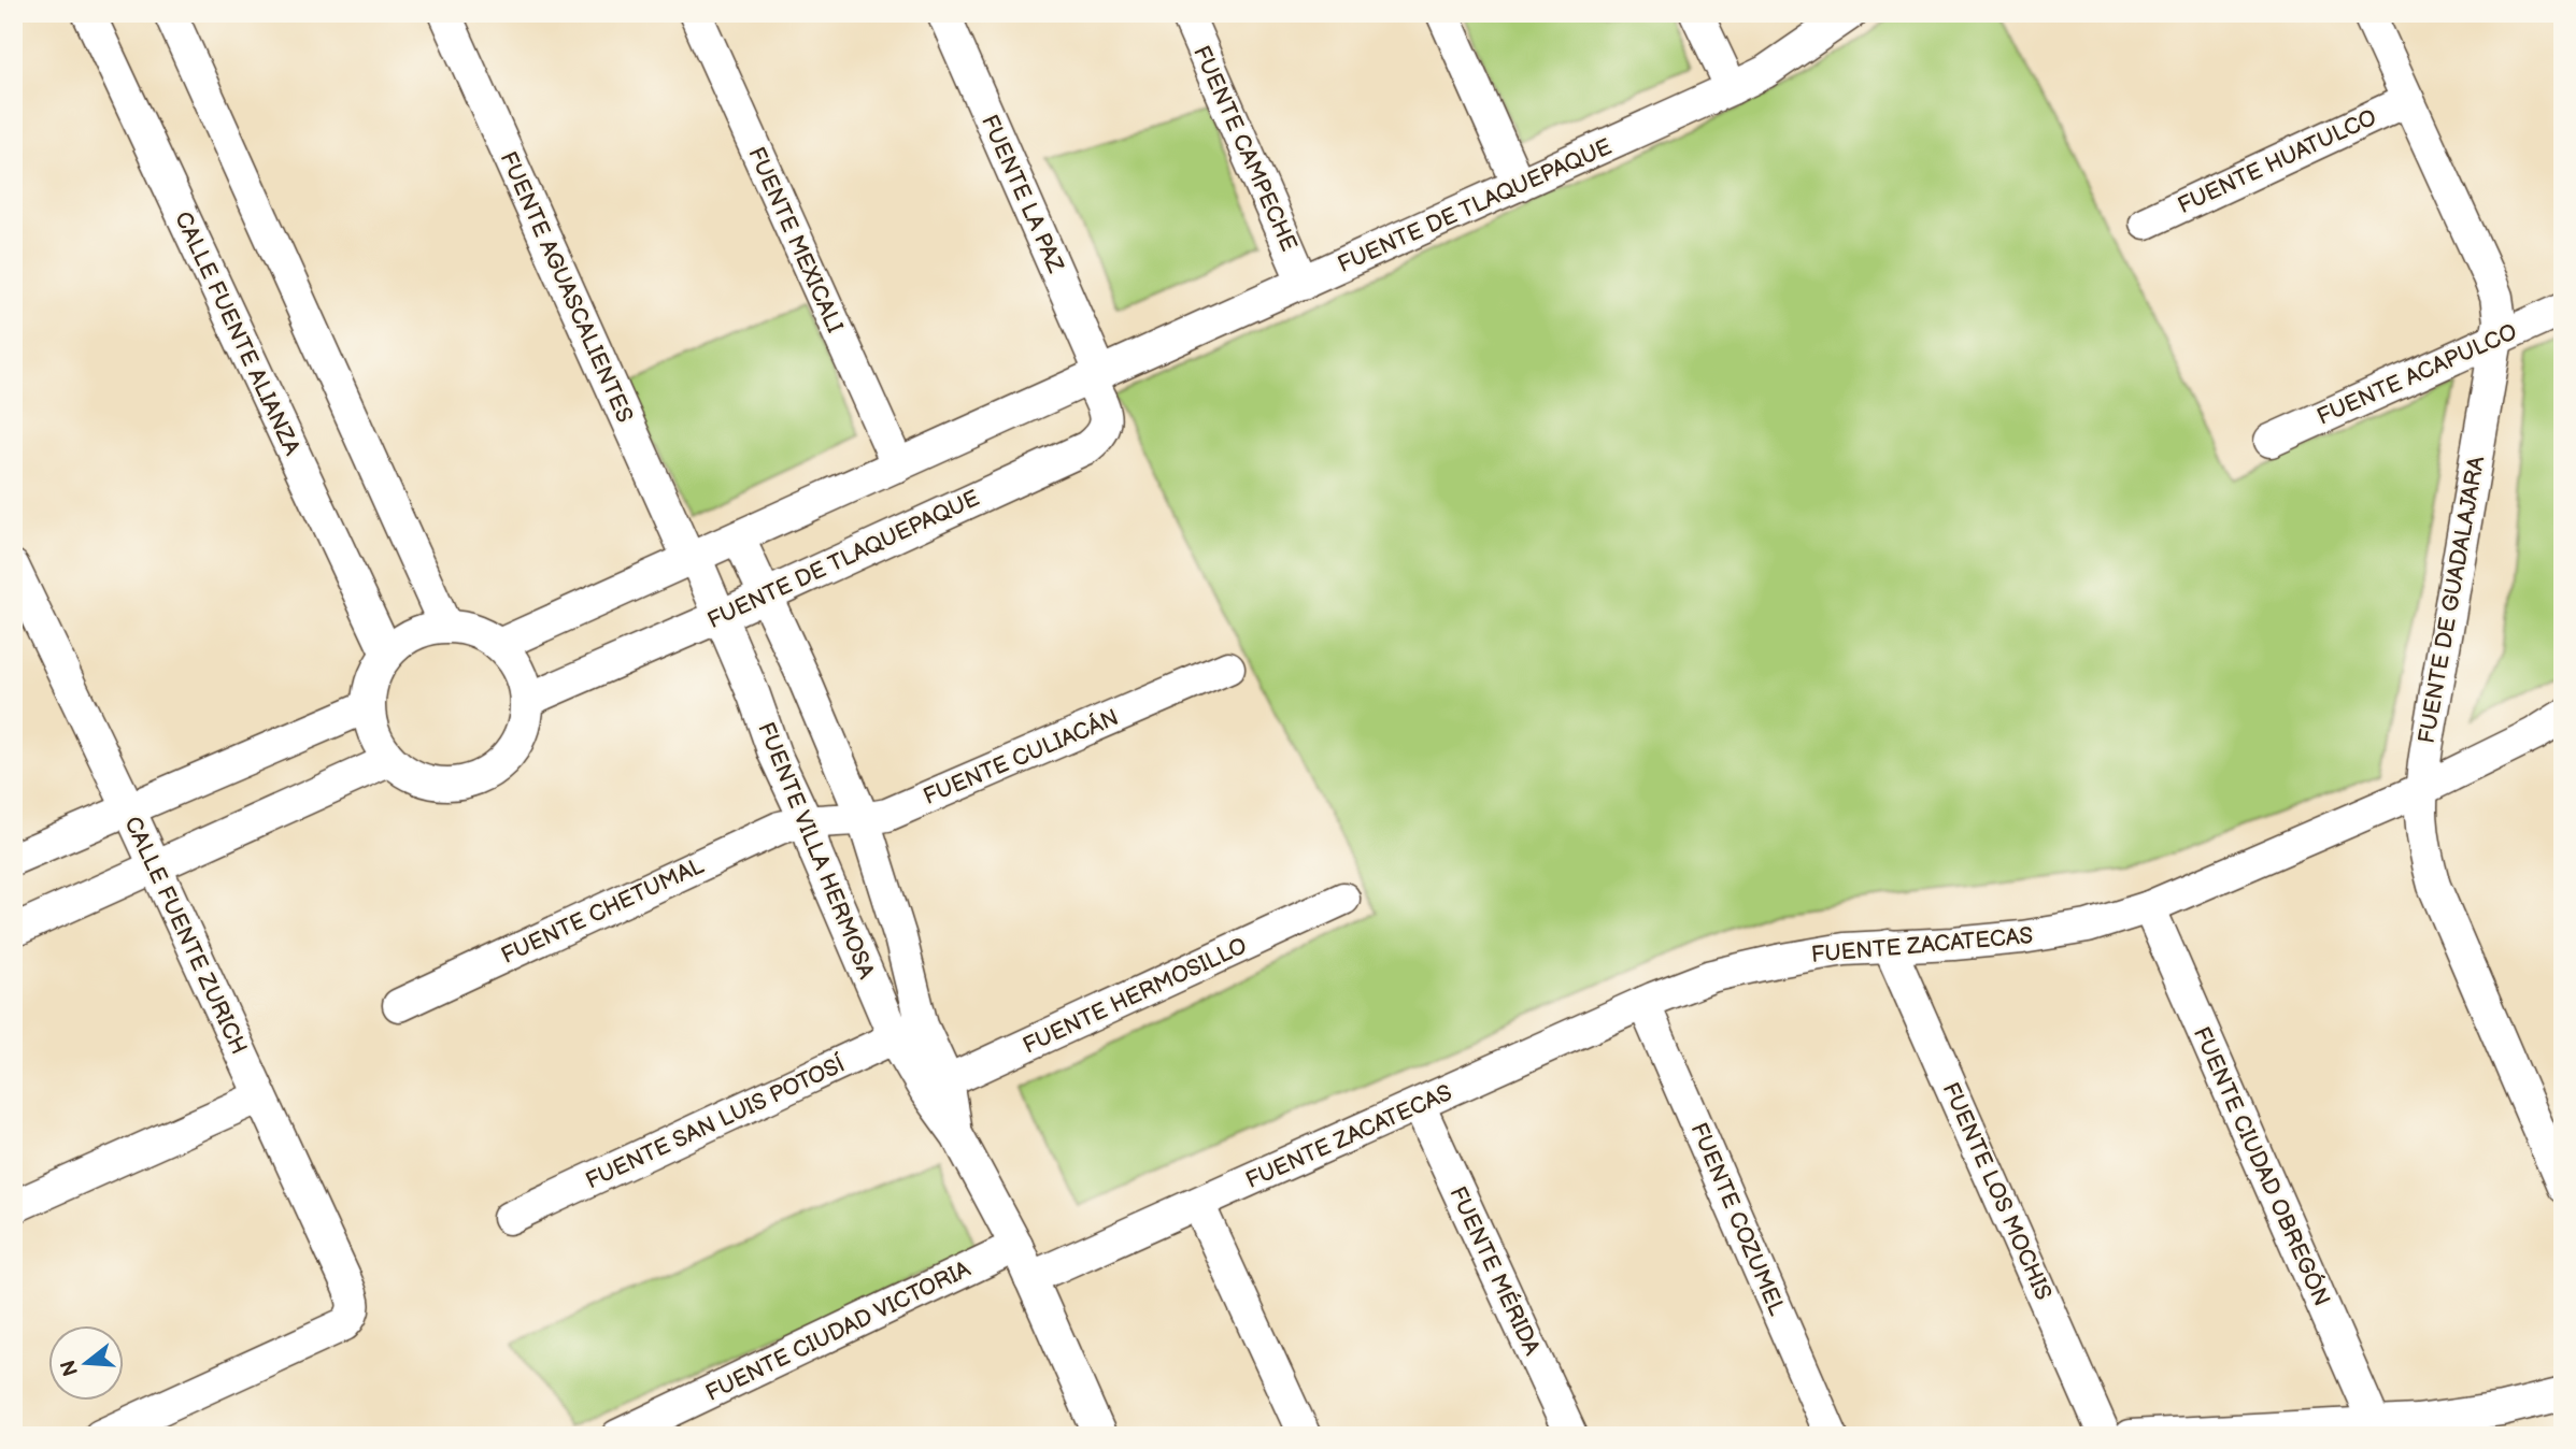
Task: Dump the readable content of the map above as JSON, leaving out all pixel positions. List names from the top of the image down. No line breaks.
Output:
{"streets":{"street":["FUENTE CAMPECHE","FUENTE HUATULCO","FUENTE LA PAZ","FUENTE DE TLAQUEPAQUE","FUENTE MEXICALI","FUENTE AGUASCALIENTES","CALLE FUENTE ALIANZA","FUENTE ACAPULCO","FUENTE DE GUADALAJARA","FUENTE CULIACÁN","FUENTE VILLA HERMOSA","FUENTE CHETUMAL","CALLE FUENTE ZURICH","FUENTE ZACATECAS","FUENTE HERMOSILLO","FUENTE SAN LUIS POTOSÍ","FUENTE CIUDAD OBREGÓN","FUENTE LOS MOCHIS","FUENTE COZUMEL","FUENTE MÉRIDA","FUENTE CIUDAD VICTORIA"]},"crossings":[["FUENTE CAMPECHE","FUENTE DE TLAQUEPAQUE"],["FUENTE HUATULCO","FUENTE DE GUADALAJARA"],["FUENTE LA PAZ","FUENTE DE TLAQUEPAQUE"],["FUENTE DE TLAQUEPAQUE","FUENTE MEXICALI"],["FUENTE DE TLAQUEPAQUE","FUENTE AGUASCALIENTES"],["FUENTE DE TLAQUEPAQUE","CALLE FUENTE ALIANZA"],["FUENTE DE TLAQUEPAQUE","FUENTE VILLA HERMOSA"],["FUENTE AGUASCALIENTES","FUENTE VILLA HERMOSA"],["FUENTE ACAPULCO","FUENTE DE GUADALAJARA"],["FUENTE DE GUADALAJARA","FUENTE ZACATECAS"],["FUENTE CULIACÁN","FUENTE VILLA HERMOSA"],["FUENTE CULIACÁN","FUENTE CHETUMAL"],["FUENTE VILLA HERMOSA","FUENTE CHETUMAL"],["FUENTE VILLA HERMOSA","FUENTE ZACATECAS"],["FUENTE VILLA HERMOSA","FUENTE HERMOSILLO"],["FUENTE VILLA HERMOSA","FUENTE SAN LUIS POTOSÍ"],["FUENTE VILLA HERMOSA","FUENTE CIUDAD VICTORIA"],["FUENTE ZACATECAS","FUENTE CIUDAD OBREGÓN"],["FUENTE ZACATECAS","FUENTE LOS MOCHIS"],["FUENTE ZACATECAS","FUENTE COZUMEL"],["FUENTE ZACATECAS","FUENTE MÉRIDA"]],"north":"left"}
